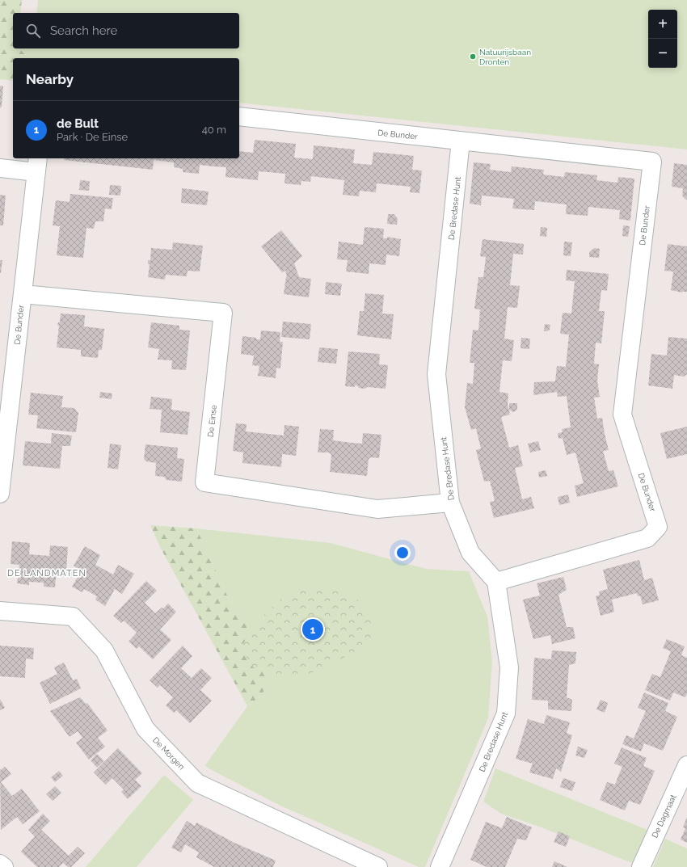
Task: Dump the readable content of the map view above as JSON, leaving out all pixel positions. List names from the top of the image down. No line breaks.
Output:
{"streets":{"street":["De Bunder","De Bredase Hunt","De Einse","De Morgen","De Dagmaat"]},"crossings":[["De Bunder","De Bredase Hunt"],["De Bunder","De Einse"],["De Bredase Hunt","De Einse"]],"districts":["DE LANDMATEN"],"places":["Natuurijsbaan Dronten"],"page":{"map_buttons":["+","−"],"search":"Search here","heading":"Nearby","list":[{"mark":"1","name":"de Bult","note":"Park · De Einse","value":"40 m"}],"pins":"1"}}
